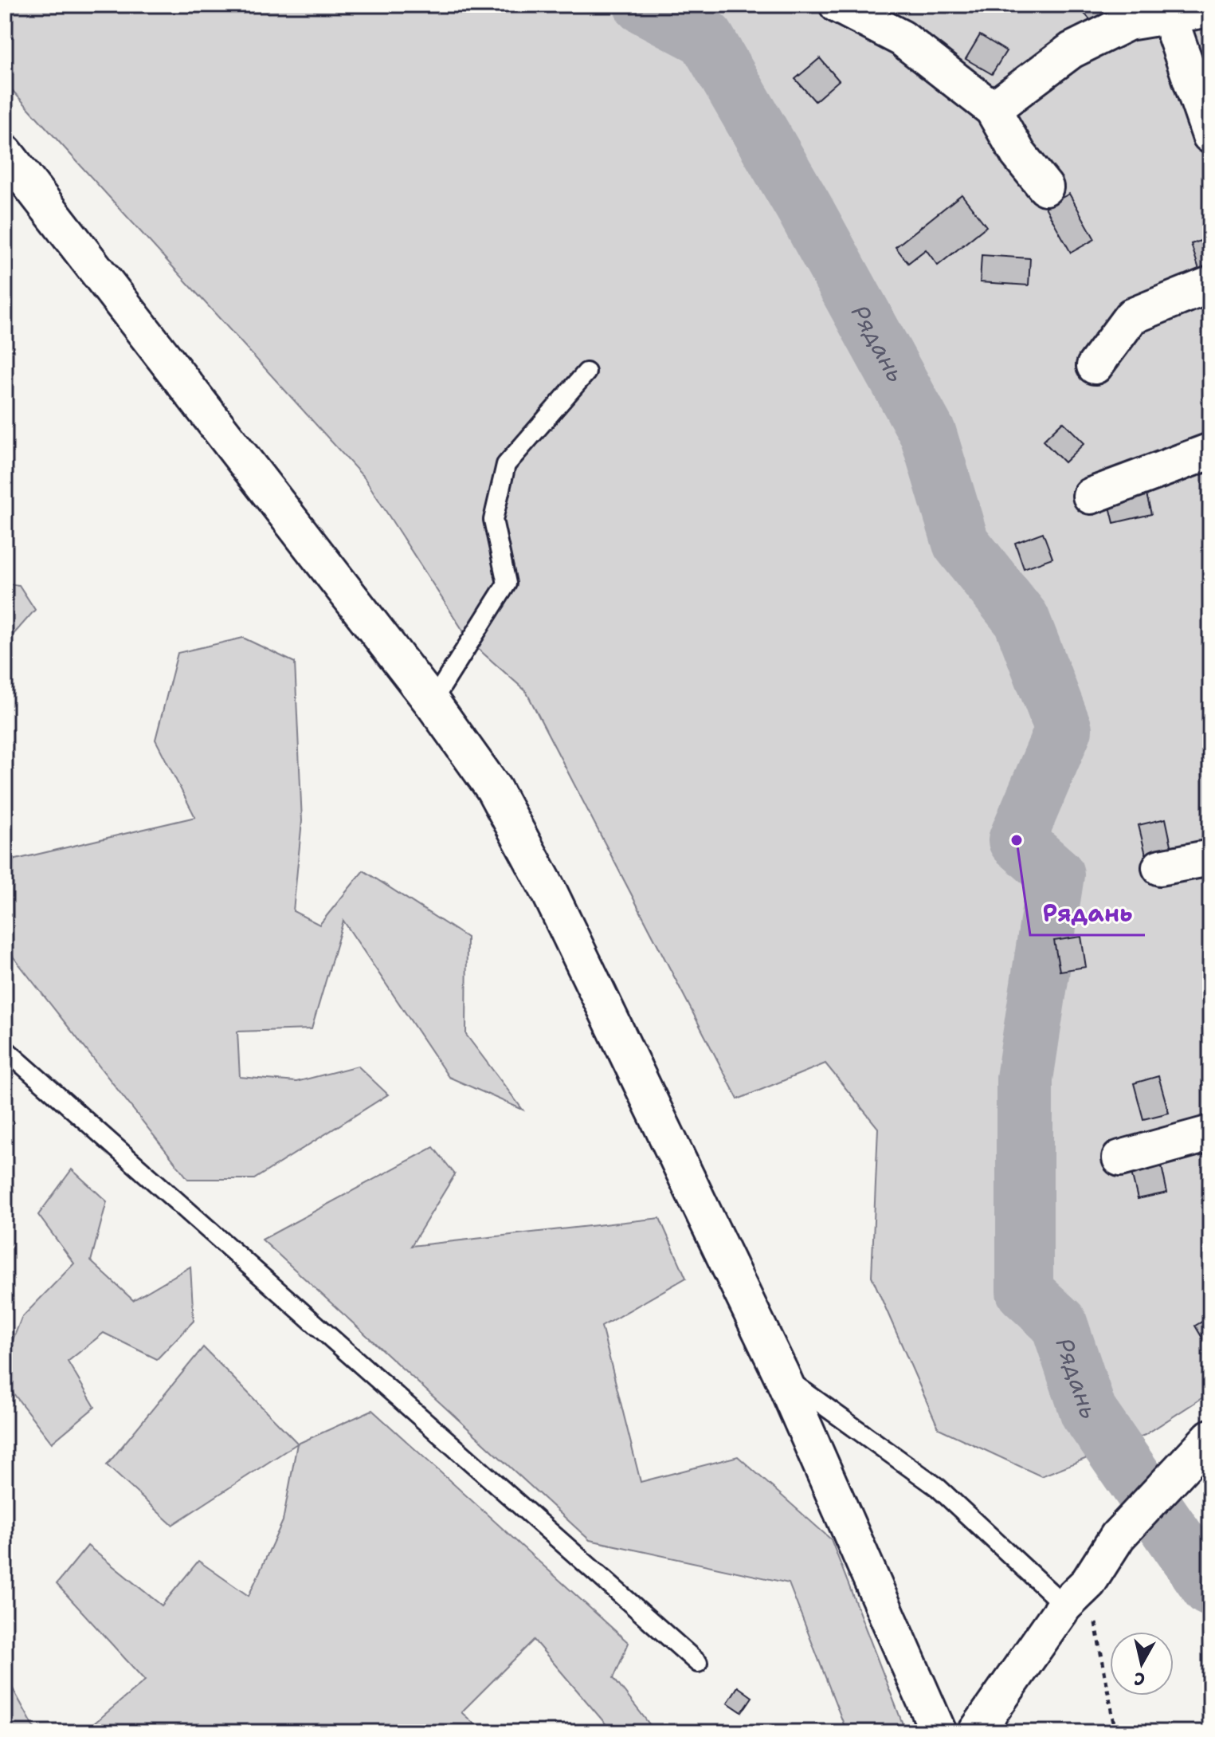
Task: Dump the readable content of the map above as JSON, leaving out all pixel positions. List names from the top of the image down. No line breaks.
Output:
{"water":["Рядань"],"places":["Рядань"],"north":"bottom"}
